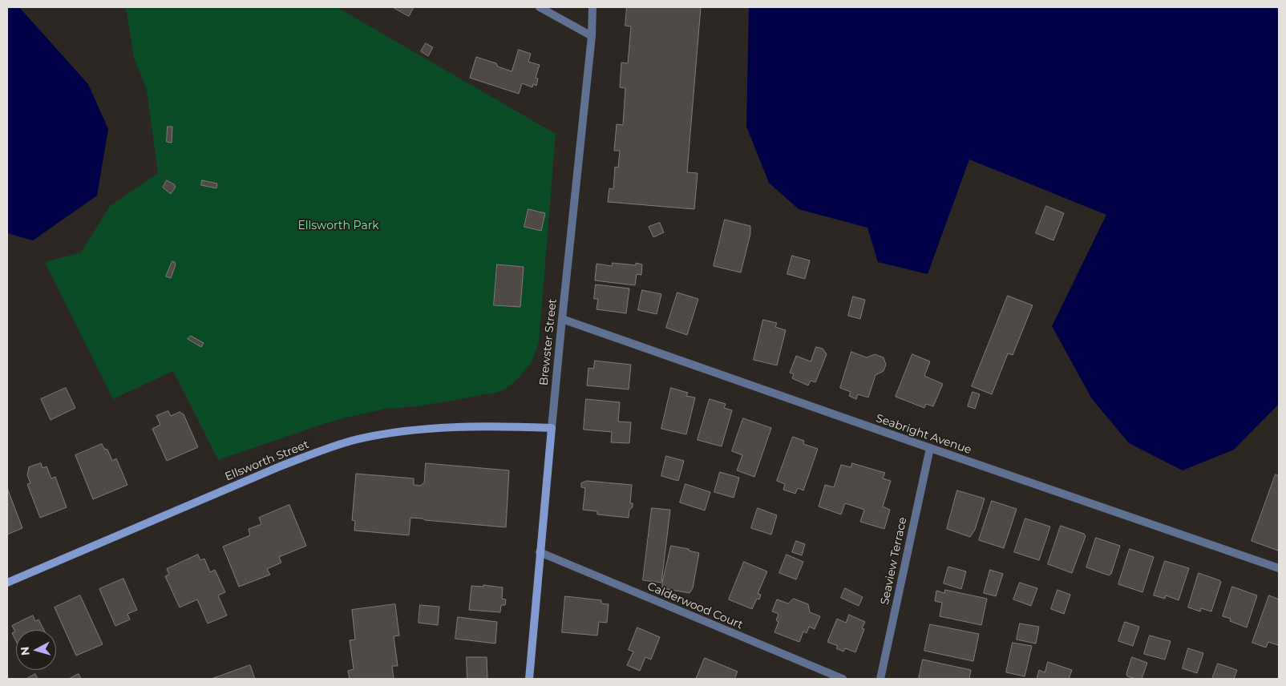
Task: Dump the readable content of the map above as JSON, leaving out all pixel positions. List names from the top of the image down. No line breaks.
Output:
{"streets":{"street":["Brewster Street","Seabright Avenue","Ellsworth Street","Seaview Terrace","Calderwood Court"]},"crossings":[["Brewster Street","Seabright Avenue"],["Brewster Street","Ellsworth Street"],["Brewster Street","Calderwood Court"],["Seabright Avenue","Seaview Terrace"]],"parks":["Ellsworth Park"],"north":"left"}
